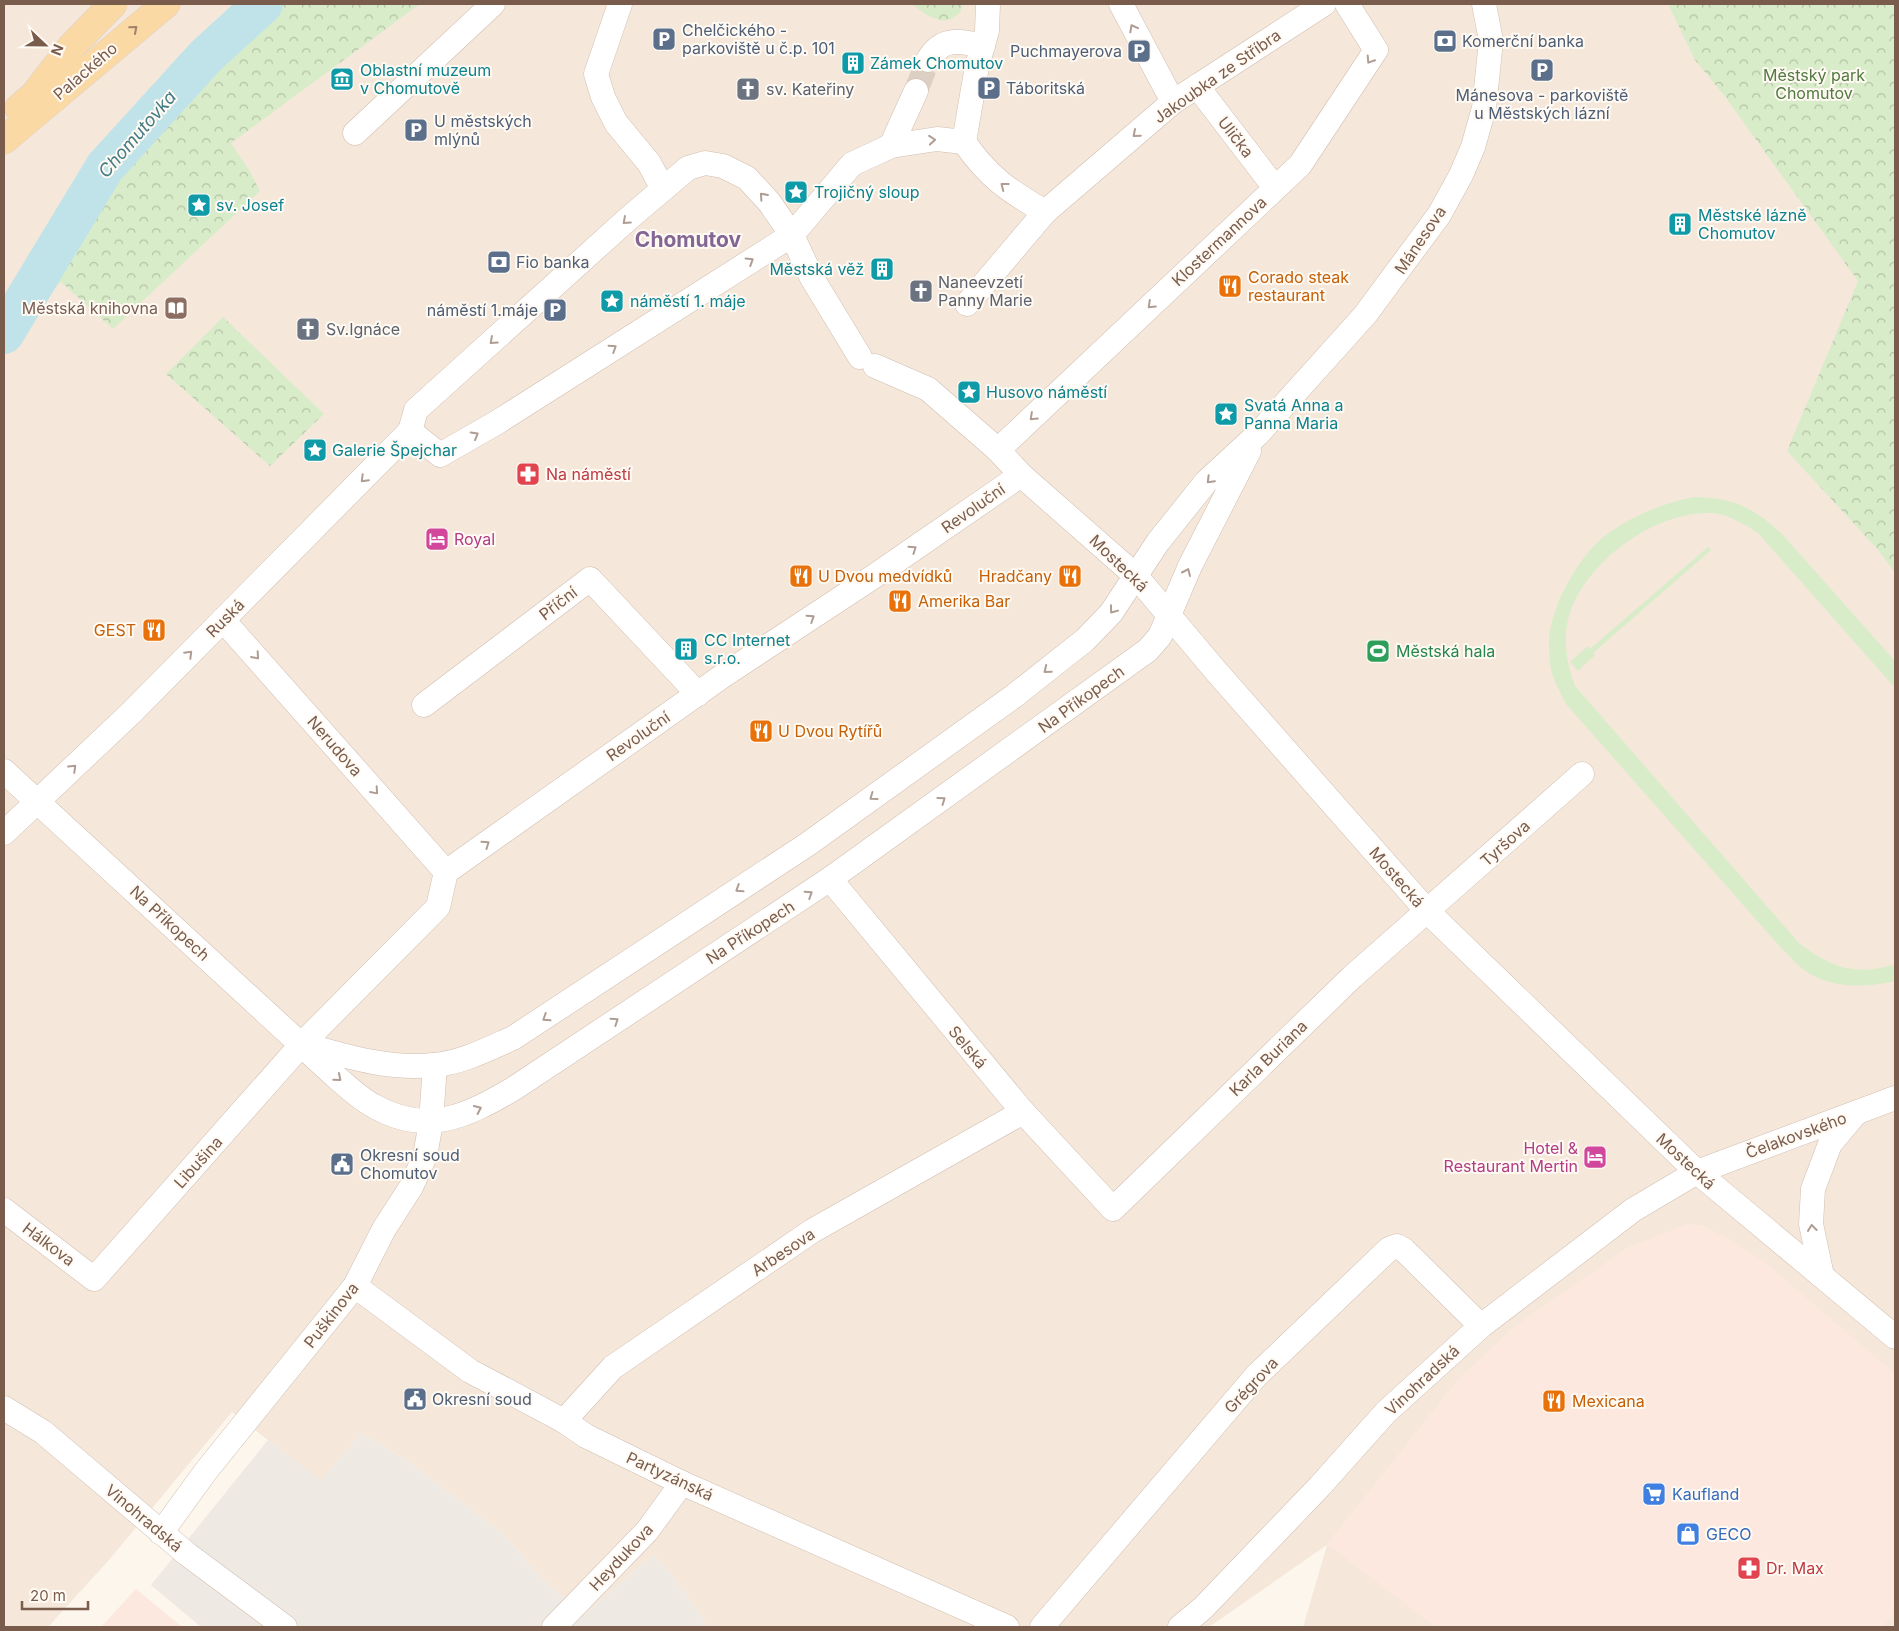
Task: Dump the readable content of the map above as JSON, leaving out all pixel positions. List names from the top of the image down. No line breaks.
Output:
{"streets":{"main road":["Palackého"],"street":["Jakoubka ze Stříbra","Ulička","Mánesova","Klostermannova","Revoluční","Mostecká","Příční","Ruská","Na Příkopech","Nerudova","Tyršova","Selská","Karla Buriana","Čelakovského","Libušina","Hálkova","Arbesova","Puškinova","Vinohradská","Grégrova","Partyzánská","Heydukova"]},"crossings":[["Jakoubka ze Stříbra","Ulička"],["Ulička","Klostermannova"],["Mánesova","Mostecká"],["Mánesova","Na Příkopech"],["Klostermannova","Mostecká"],["Revoluční","Mostecká"],["Revoluční","Příční"],["Revoluční","Nerudova"],["Mostecká","Na Příkopech"],["Mostecká","Tyršova"],["Mostecká","Karla Buriana"],["Mostecká","Čelakovského"],["Mostecká","Vinohradská"],["Ruská","Na Příkopech"],["Ruská","Nerudova"],["Na Příkopech","Selská"],["Na Příkopech","Libušina"],["Na Příkopech","Puškinova"],["Tyršova","Karla Buriana"],["Selská","Karla Buriana"],["Selská","Arbesova"],["Čelakovského","Vinohradská"],["Libušina","Hálkova"],["Arbesova","Partyzánská"],["Puškinova","Vinohradská"],["Puškinova","Partyzánská"],["Vinohradská","Grégrova"],["Partyzánská","Heydukova"]],"one_way":["Jakoubka ze Stříbra","Klostermannova","Revoluční","Nerudova"],"districts":["Chomutov"],"water":["Chomutovka"],"parks":["Městský park Chomutov"],"places":{"parking":["Chelčického - parkoviště u č.p. 101","Puchmayerova","Mánesova - parkoviště u Městských lázní","Táboritská","U městských mlýnů","náměstí 1.máje"],"bank":["Komerční banka","Fio banka"],"building":["Zámek Chomutov","Městské lázně Chomutov","Městská věž","CC Internet s.r.o."],"museum":["Oblastní muzeum v Chomutově"],"church":["sv. Kateřiny","Naneevzetí Panny Marie","Sv.Ignáce"],"place":["Trojičný sloup","sv. Josef","náměstí 1. máje","Husovo náměstí","Svatá Anna a Panna Maria","Galerie Špejchar"],"restaurant":["Corado steak restaurant","U Dvou medvídků","Hradčany","Amerika Bar","GEST","U Dvou Rytířů","Mexicana"],"library":["Městská knihovna"],"pharmacy":["Na náměstí","Dr. Max"],"hotel":["Royal","Hotel & Restaurant Mertin"],"sports":["Městská hala"],"public building":["Okresní soud Chomutov","Okresní soud"],"supermarket":["Kaufland"],"shop":["GECO"]},"scale_bar":"20 m","north":"right"}
